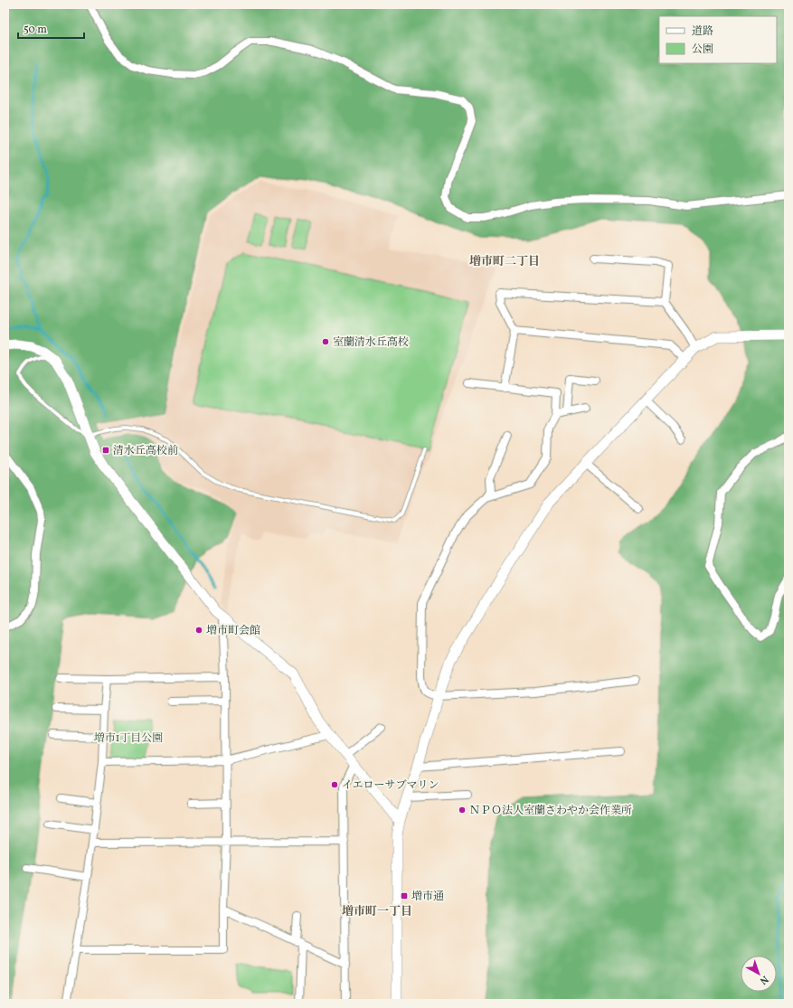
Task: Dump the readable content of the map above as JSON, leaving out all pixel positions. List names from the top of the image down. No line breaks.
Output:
{"districts":["増市町二丁目","増市町一丁目"],"parks":["増市1丁目公園"],"places":{"other":["室蘭清水丘高校","増市町会館","イエローサブマリン","ＮＰＯ法人室蘭さわやか会作業所"],"transit":["清水丘高校前","増市通"]},"legend":["道路","公園"],"scale_bar":"50 m","north":"bottom right"}
